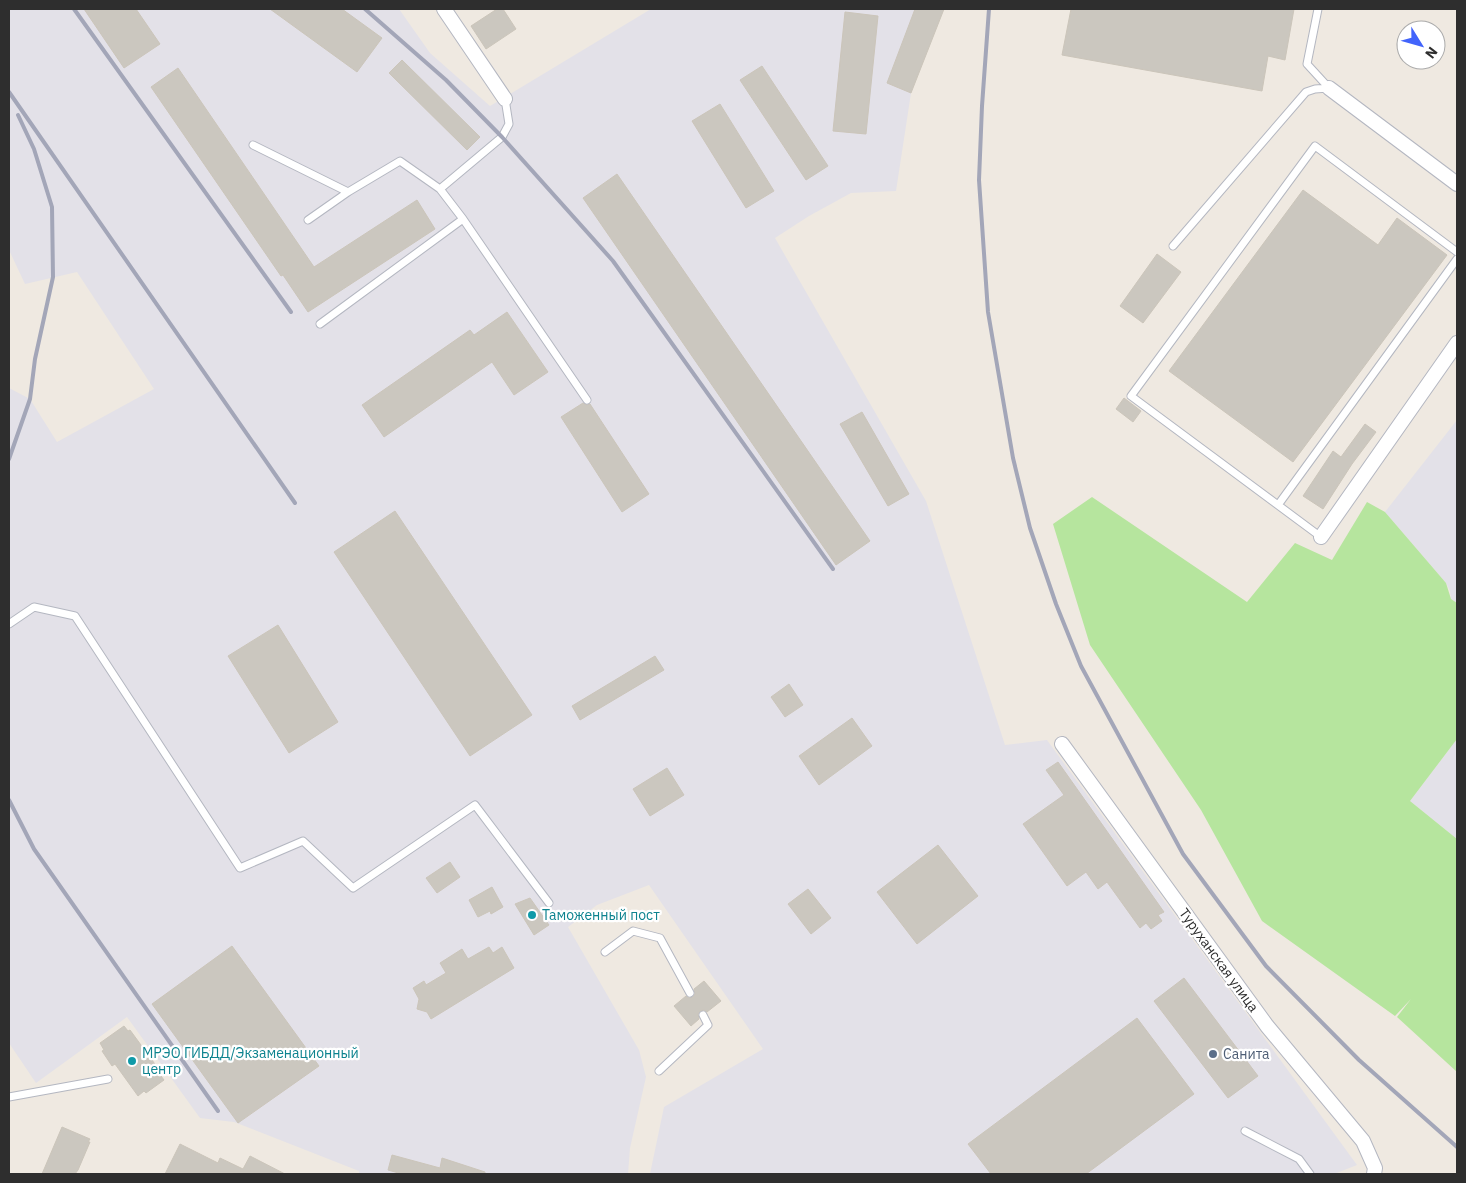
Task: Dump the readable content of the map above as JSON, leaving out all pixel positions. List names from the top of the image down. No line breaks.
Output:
{"streets":{"street":["Туруханская улица"]},"places":["Таможенный пост","Санита","МРЭО ГИБДД/Экзаменационный центр"],"north":"bottom right"}
